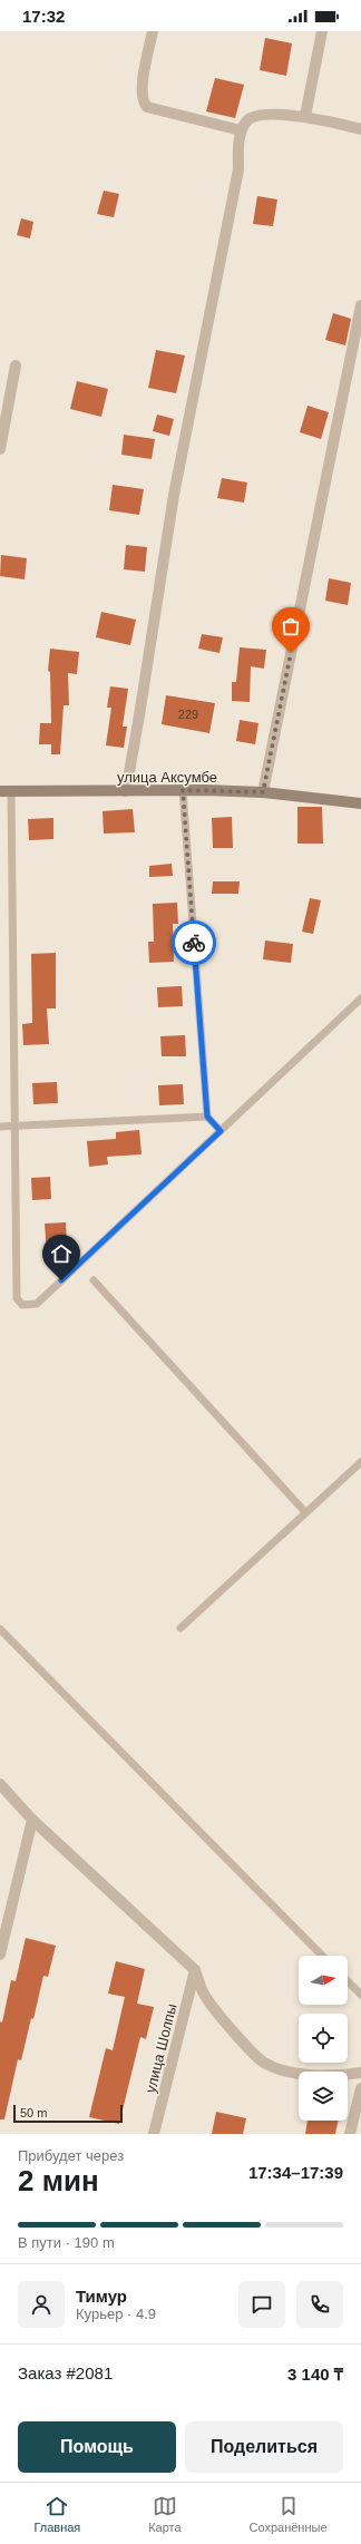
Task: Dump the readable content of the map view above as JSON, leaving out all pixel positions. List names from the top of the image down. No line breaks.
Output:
{"streets":{"main road":["улица Аксумбе"],"street":["улица Шолпы"]},"house_numbers":["229"],"scale_bar":"50 m","north":"right","page":{"status":"17:32","scale":"50 m","heading":["2 мин","Прибудет через","17:34–17:39"],"panel":["Тимур","Курьер · 4.9","Заказ #2081","3 140 ₸"],"bar":"В пути · 190 m","buttons":["Помощь","Поделиться"],"tabs":["Главная","Карта","Сохранённые"]}}
